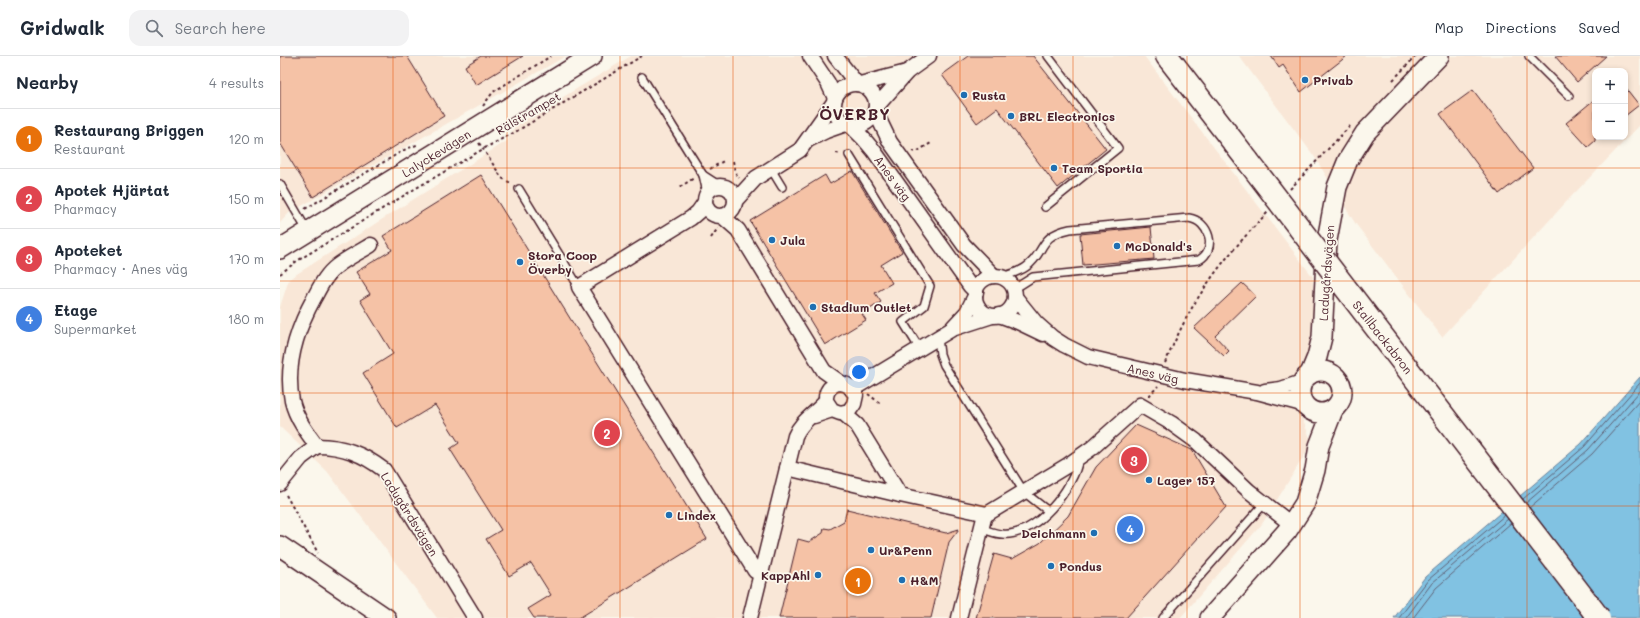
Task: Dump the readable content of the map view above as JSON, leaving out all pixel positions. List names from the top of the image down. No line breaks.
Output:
{"streets":{"highway":["Stallbackabron"],"street":["Lalyckevägen","Anes väg","Ladugårdsvägen"],"path":["Rälstrampet"]},"crossings":[["Anes väg","Ladugårdsvägen"]],"districts":["ÖVERBY"],"places":["Privab","Rusta","BRL Electronics","Team Sportia","Jula","McDonald's","Stora Coop Överby","Stadium Outlet","Lager 157","Lindex","Deichmann","Ur&Penn","Pondus","KappAhl","H&M"],"page":{"header":"Gridwalk","search":"Search here","nav":["Map","Directions","Saved"],"heading":["Nearby","4 results"],"map_buttons":["+","−"],"list":[{"mark":"1","name":"Restaurang Briggen","note":"Restaurant","value":"120 m"},{"mark":"2","name":"Apotek Hjärtat","note":"Pharmacy","value":"150 m"},{"mark":"3","name":"Apoteket","note":"Pharmacy · Anes väg","value":"170 m"},{"mark":"4","name":"Etage","note":"Supermarket","value":"180 m"}],"pins":["2","3","4","1"]}}
